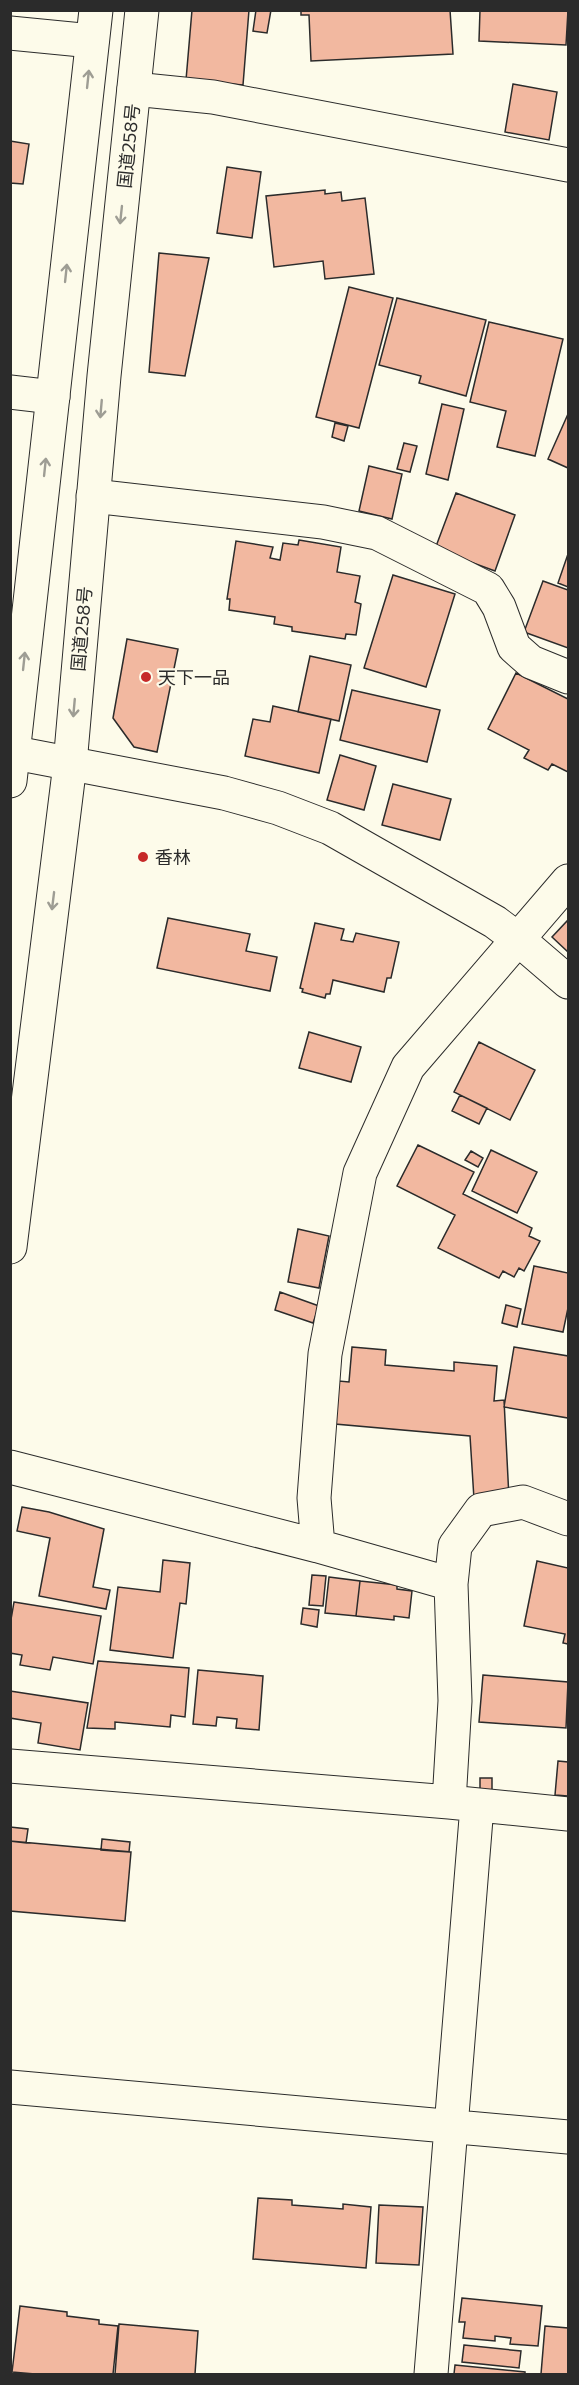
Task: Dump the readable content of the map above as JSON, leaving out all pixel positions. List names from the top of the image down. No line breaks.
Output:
{"streets":{"main road":["国道258号"]},"places":["天下一品","香林"]}
